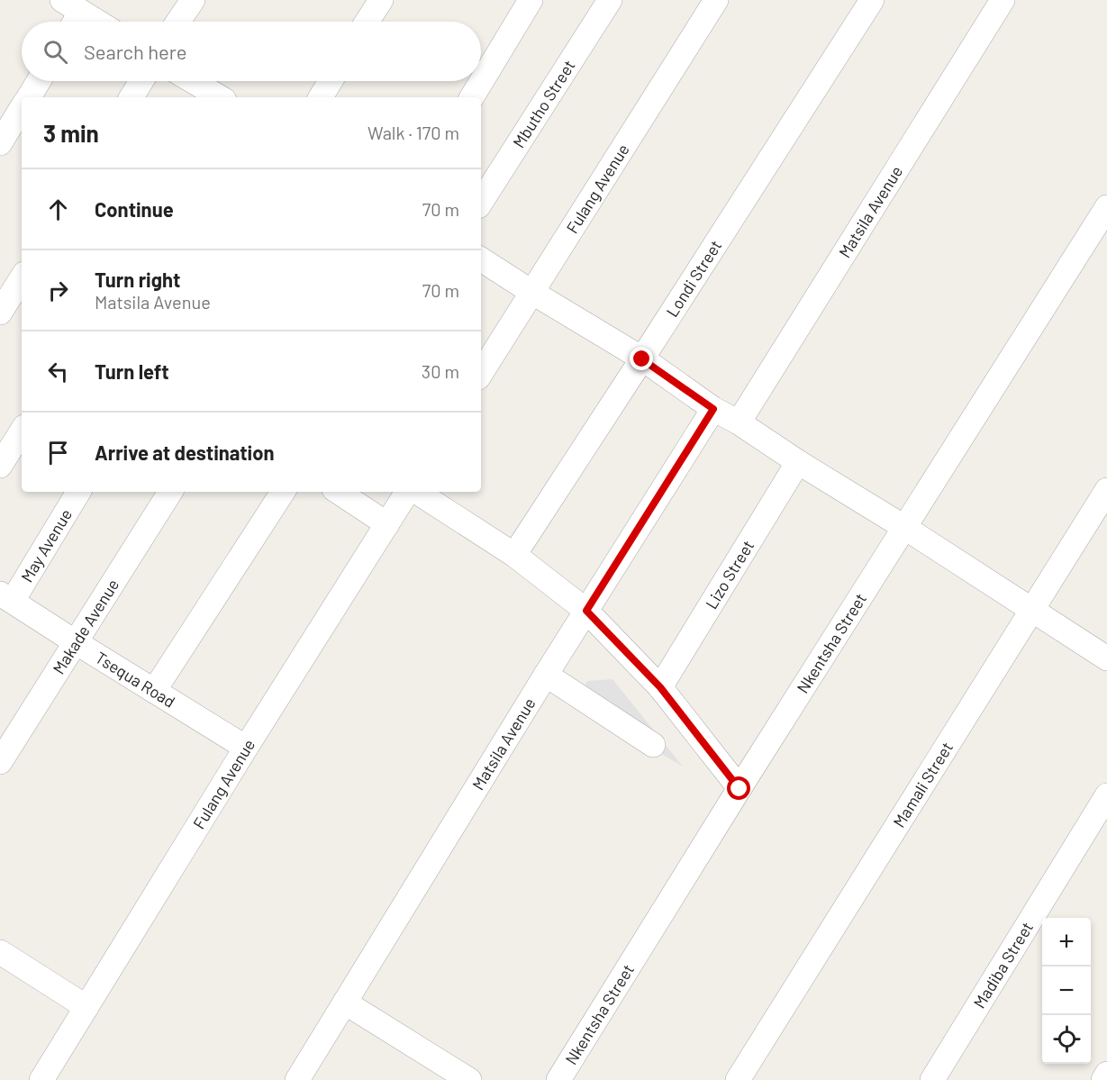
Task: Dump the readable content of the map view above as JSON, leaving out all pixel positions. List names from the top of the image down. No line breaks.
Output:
{"streets":{"street":["Mbutho Street","Fulang Avenue","Matsila Avenue","Londi Street","May Avenue","Lizo Street","Makade Avenue","Nkentsha Street","Tsequa Road","Mamali Street","Madiba Street"]},"crossings":[["Fulang Avenue","Tsequa Road"],["May Avenue","Tsequa Road"],["Makade Avenue","Tsequa Road"]],"page":{"search":"Search here","heading":["3 min","Walk · 170 m"],"list":[["Continue","70 m"],["Turn right","Matsila Avenue","70 m"],["Turn left","30 m"],"Arrive at destination"],"map_buttons":["+","−"]}}
